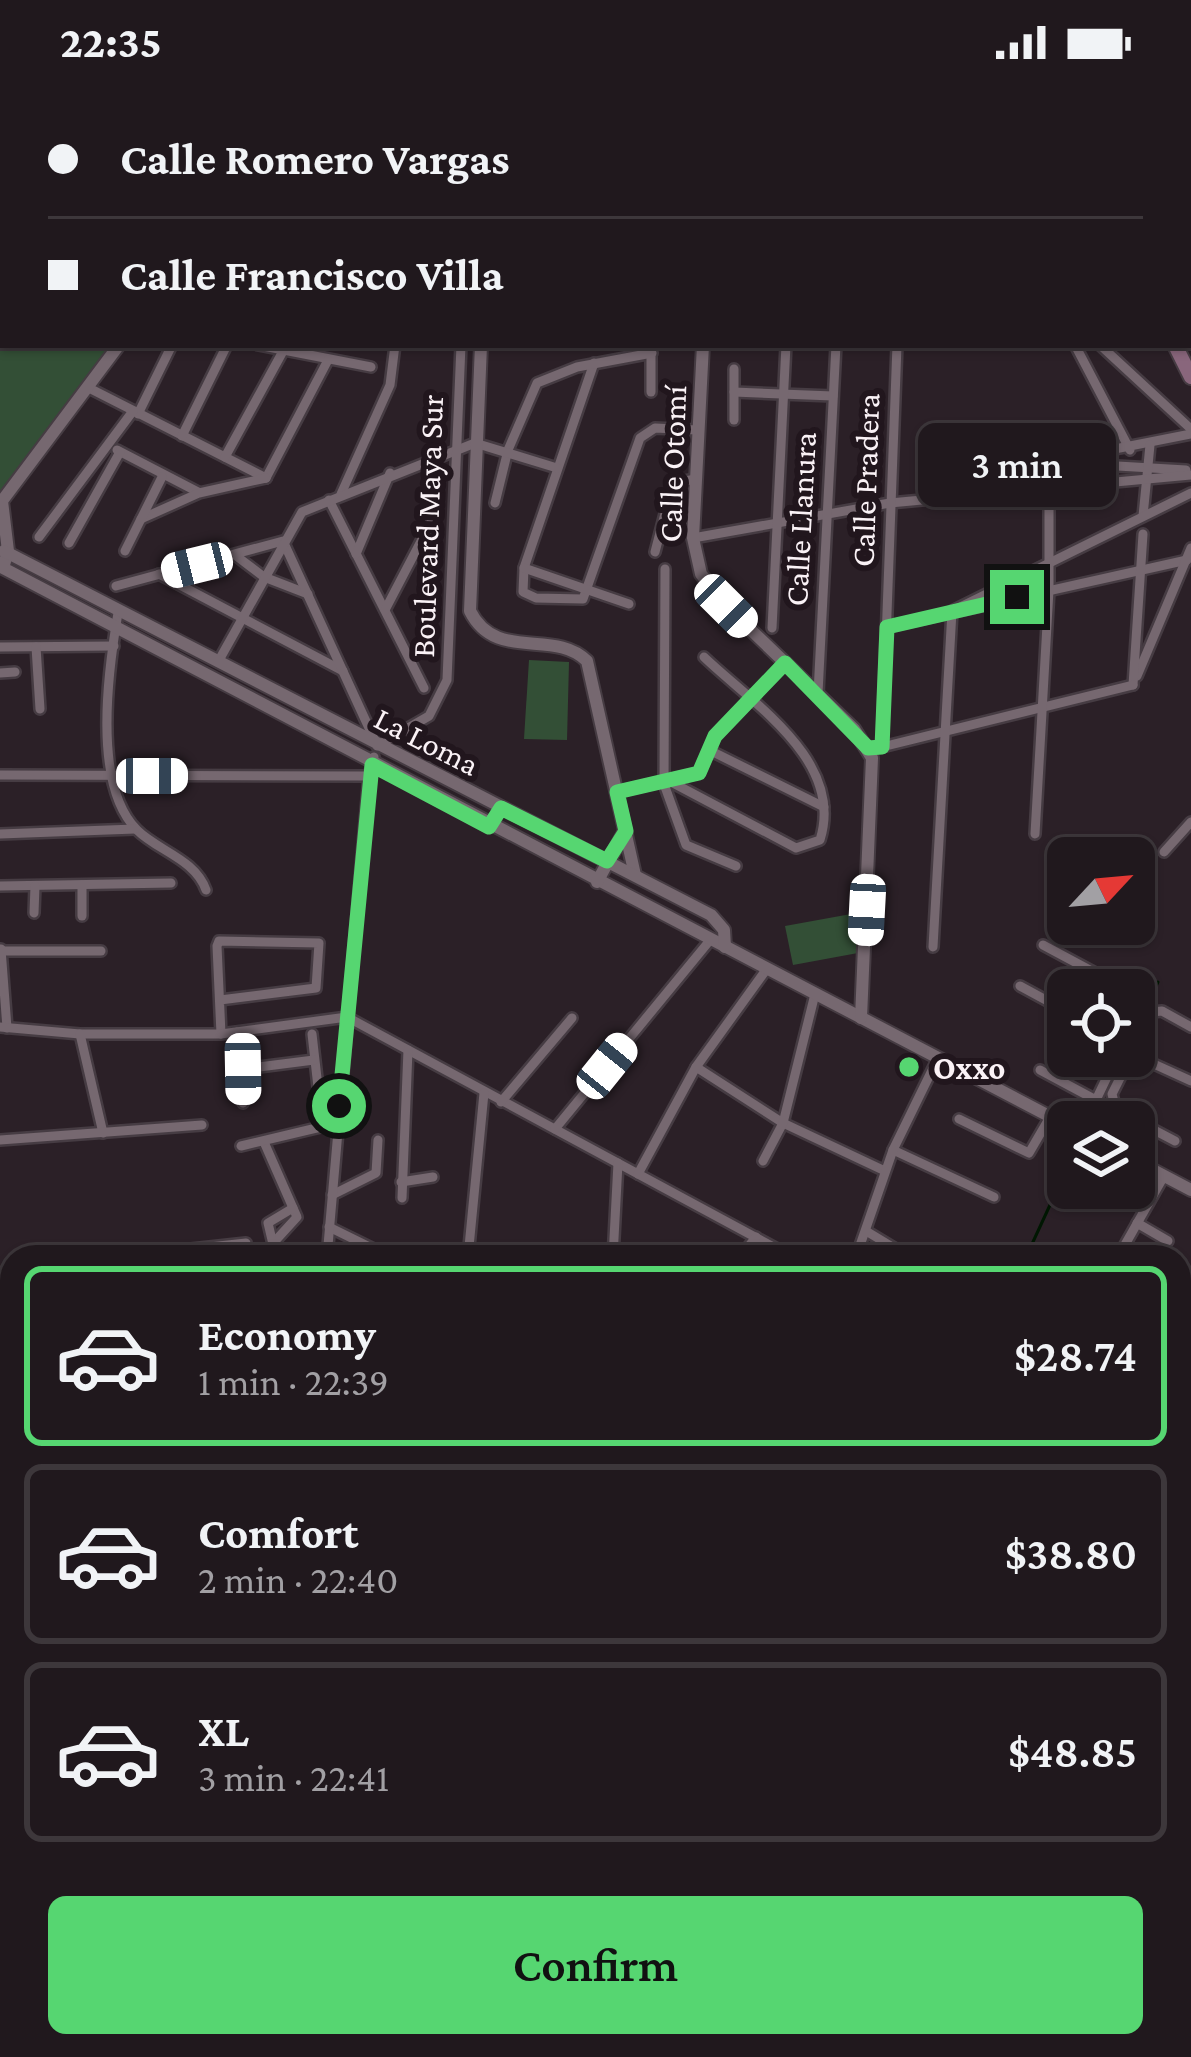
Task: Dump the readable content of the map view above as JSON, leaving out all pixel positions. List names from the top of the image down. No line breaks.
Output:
{"streets":{"street":["Calle Otomí","Calle Pradera","Calle Llanura","Boulevard Maya Sur","La Loma"]},"crossings":[["Calle Otomí","Calle Pradera"],["Calle Otomí","Calle Llanura"],["Boulevard Maya Sur","La Loma"]],"places":["Oxxo"],"north":"top right","page":{"status":"22:35","banner":["Calle Romero Vargas","Calle Francisco Villa"],"bubble":"3 min","list":[{"name":"Economy","note":"1 min · 22:39","value":"$28.74"},{"name":"Comfort","note":"2 min · 22:40","value":"$38.80"},{"name":"XL","note":"3 min · 22:41","value":"$48.85"}],"buttons":"Confirm"}}
